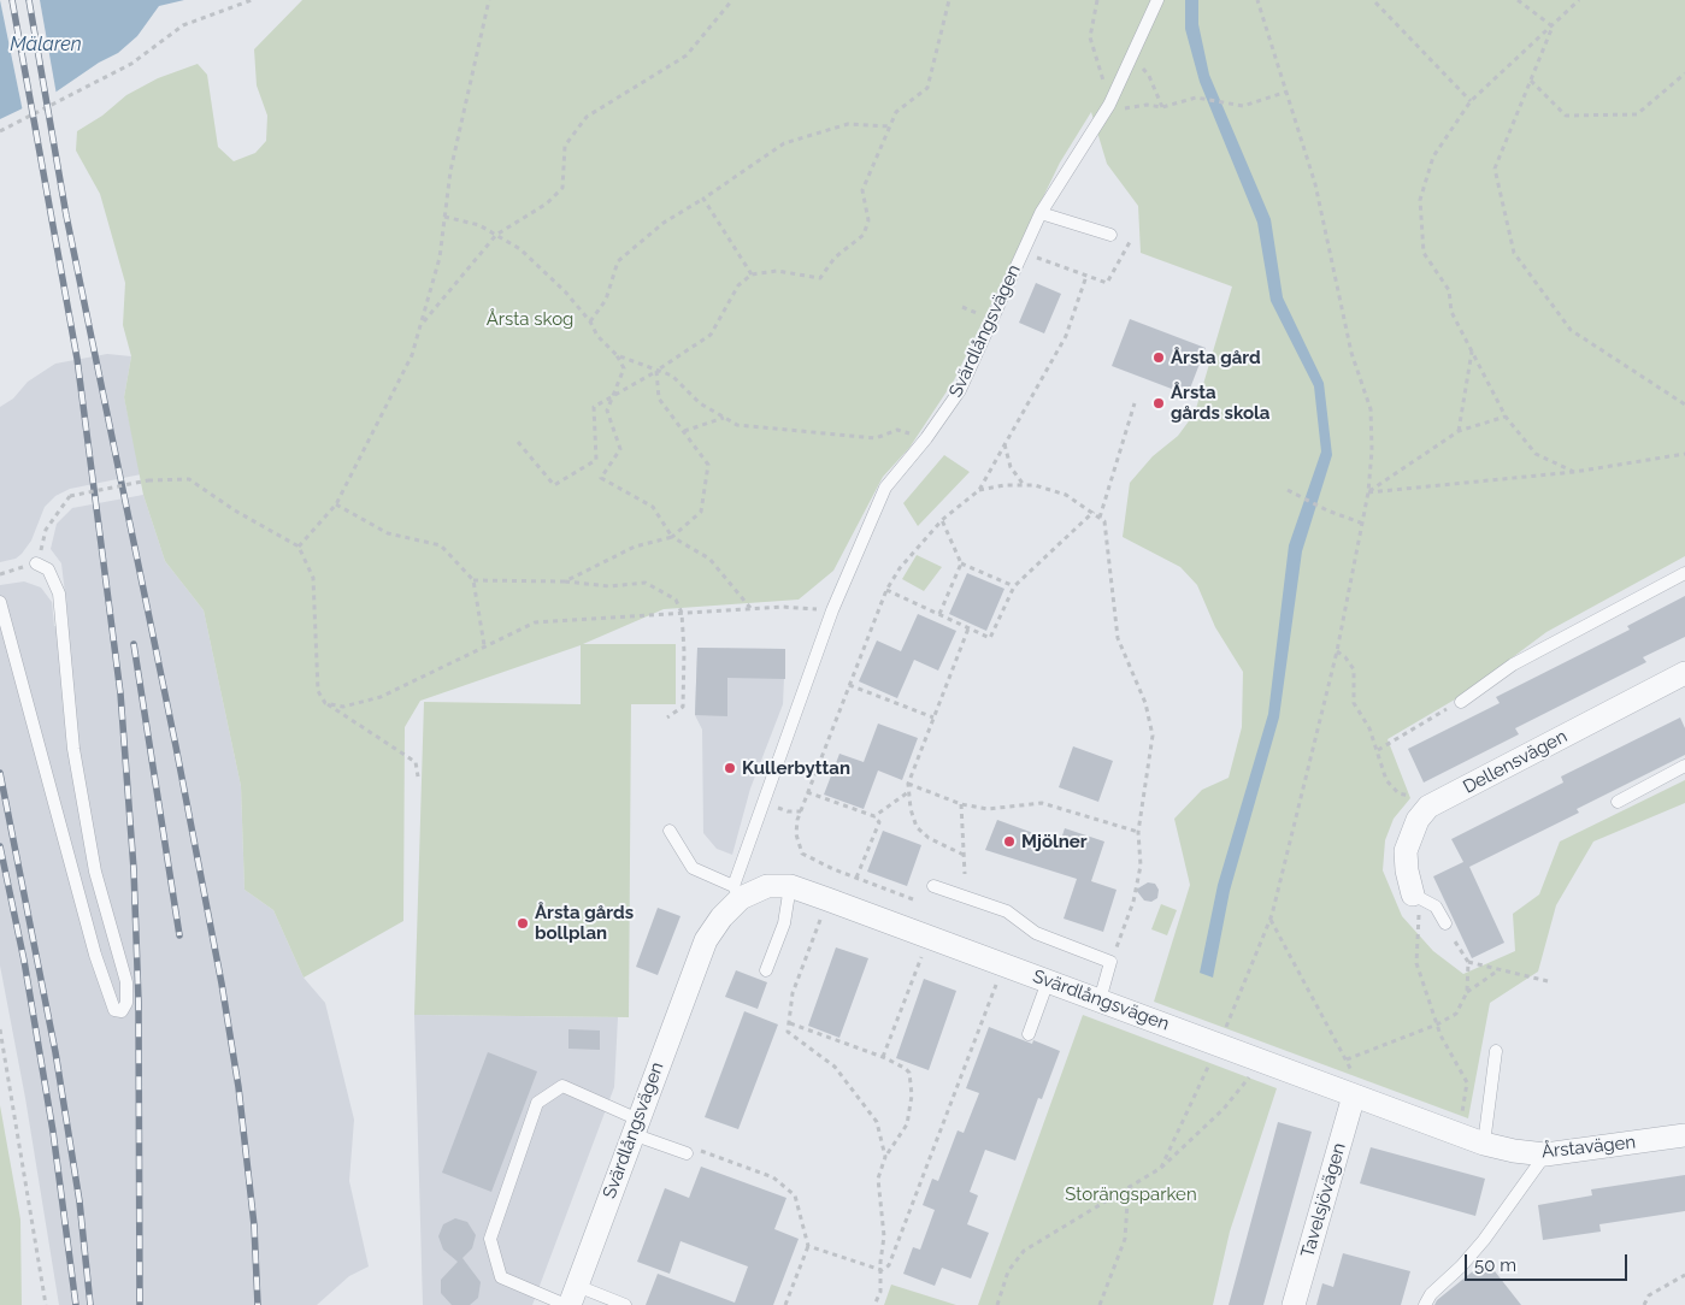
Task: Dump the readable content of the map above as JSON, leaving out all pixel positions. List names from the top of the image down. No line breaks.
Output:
{"streets":{"street":["Svärdlångsvägen","Dellensvägen","Årstavägen","Tavelsjövägen"]},"crossings":[["Svärdlångsvägen","Årstavägen"],["Svärdlångsvägen","Tavelsjövägen"]],"water":["Mälaren"],"parks":["Årsta skog","Storängsparken"],"places":["Årsta gård","Årsta gårds skola","Kullerbyttan","Mjölner","Årsta gårds bollplan"],"scale_bar":"50 m"}
